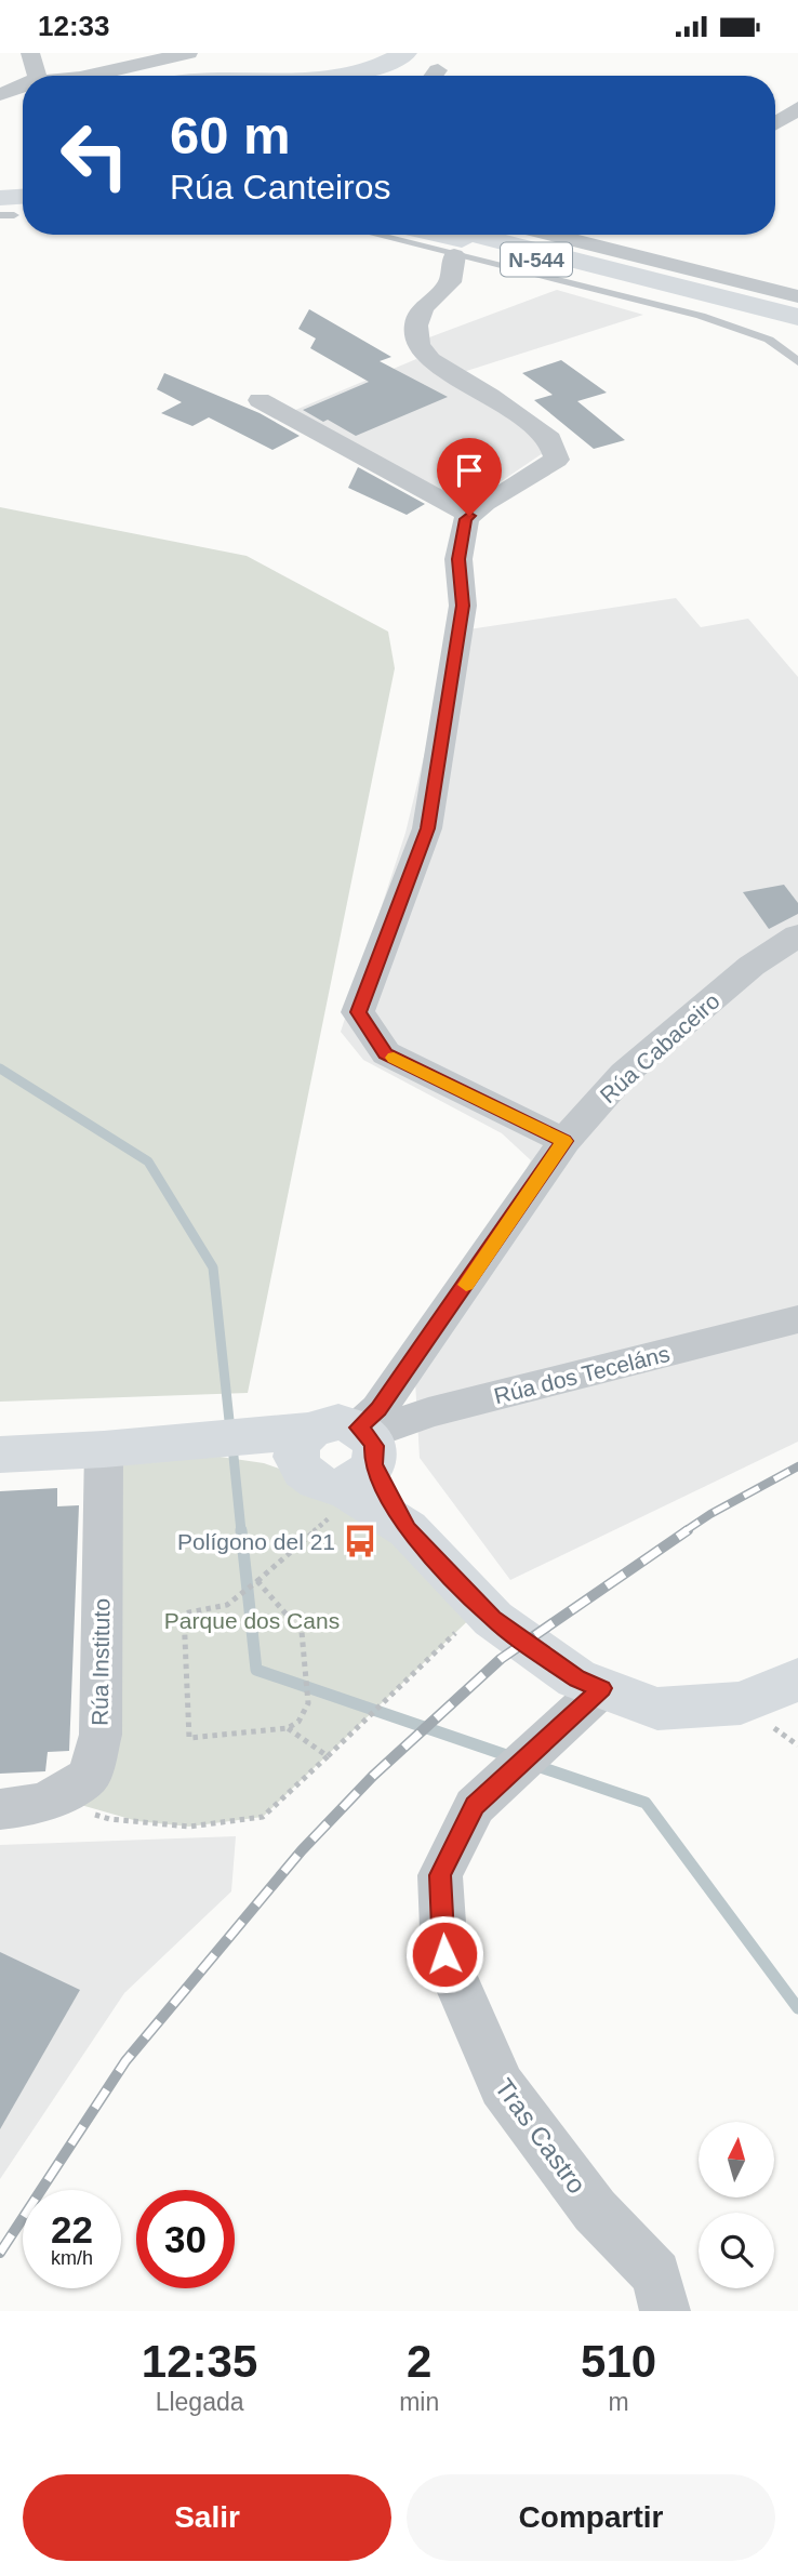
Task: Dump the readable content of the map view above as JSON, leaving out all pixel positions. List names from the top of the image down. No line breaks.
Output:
{"streets":{"main road":["N-544"],"street":["Rúa Cabaceiro","Rúa dos Teceláns","Rúa Instituto","Tras Castro"]},"crossings":[["Rúa Cabaceiro","Rúa dos Teceláns"]],"parks":["Parque dos Cans"],"places":{"bus stop":["Polígono del 21"]},"north":"top","page":{"status":"12:33","turn":["60 m","Rúa Canteiros"],"speed":"22 km/h","limit":"30","eta":["12:35","Llegada","2","min","510","m"],"buttons":["Salir","Compartir"]}}
